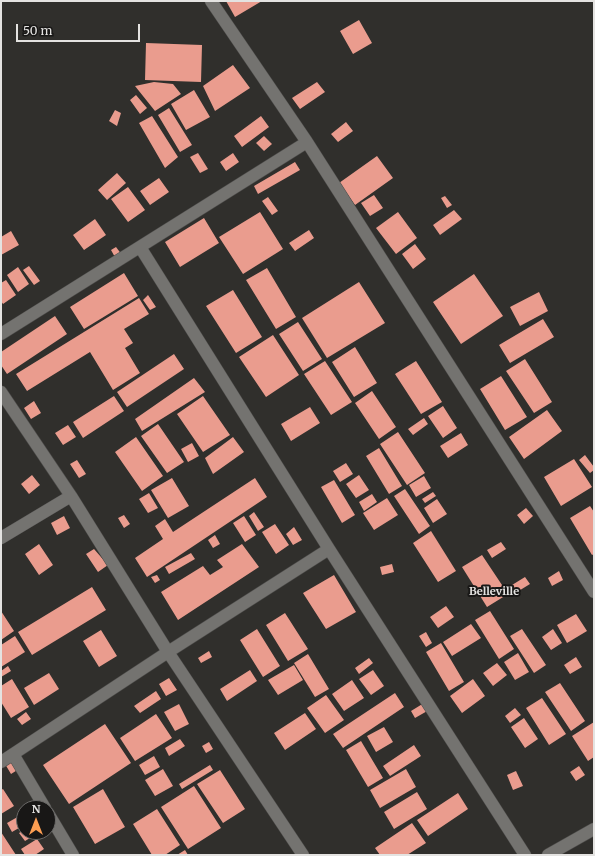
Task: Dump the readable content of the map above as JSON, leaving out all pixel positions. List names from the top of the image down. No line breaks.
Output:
{"districts":["Belleville"],"scale_bar":"50 m","north":"top"}
